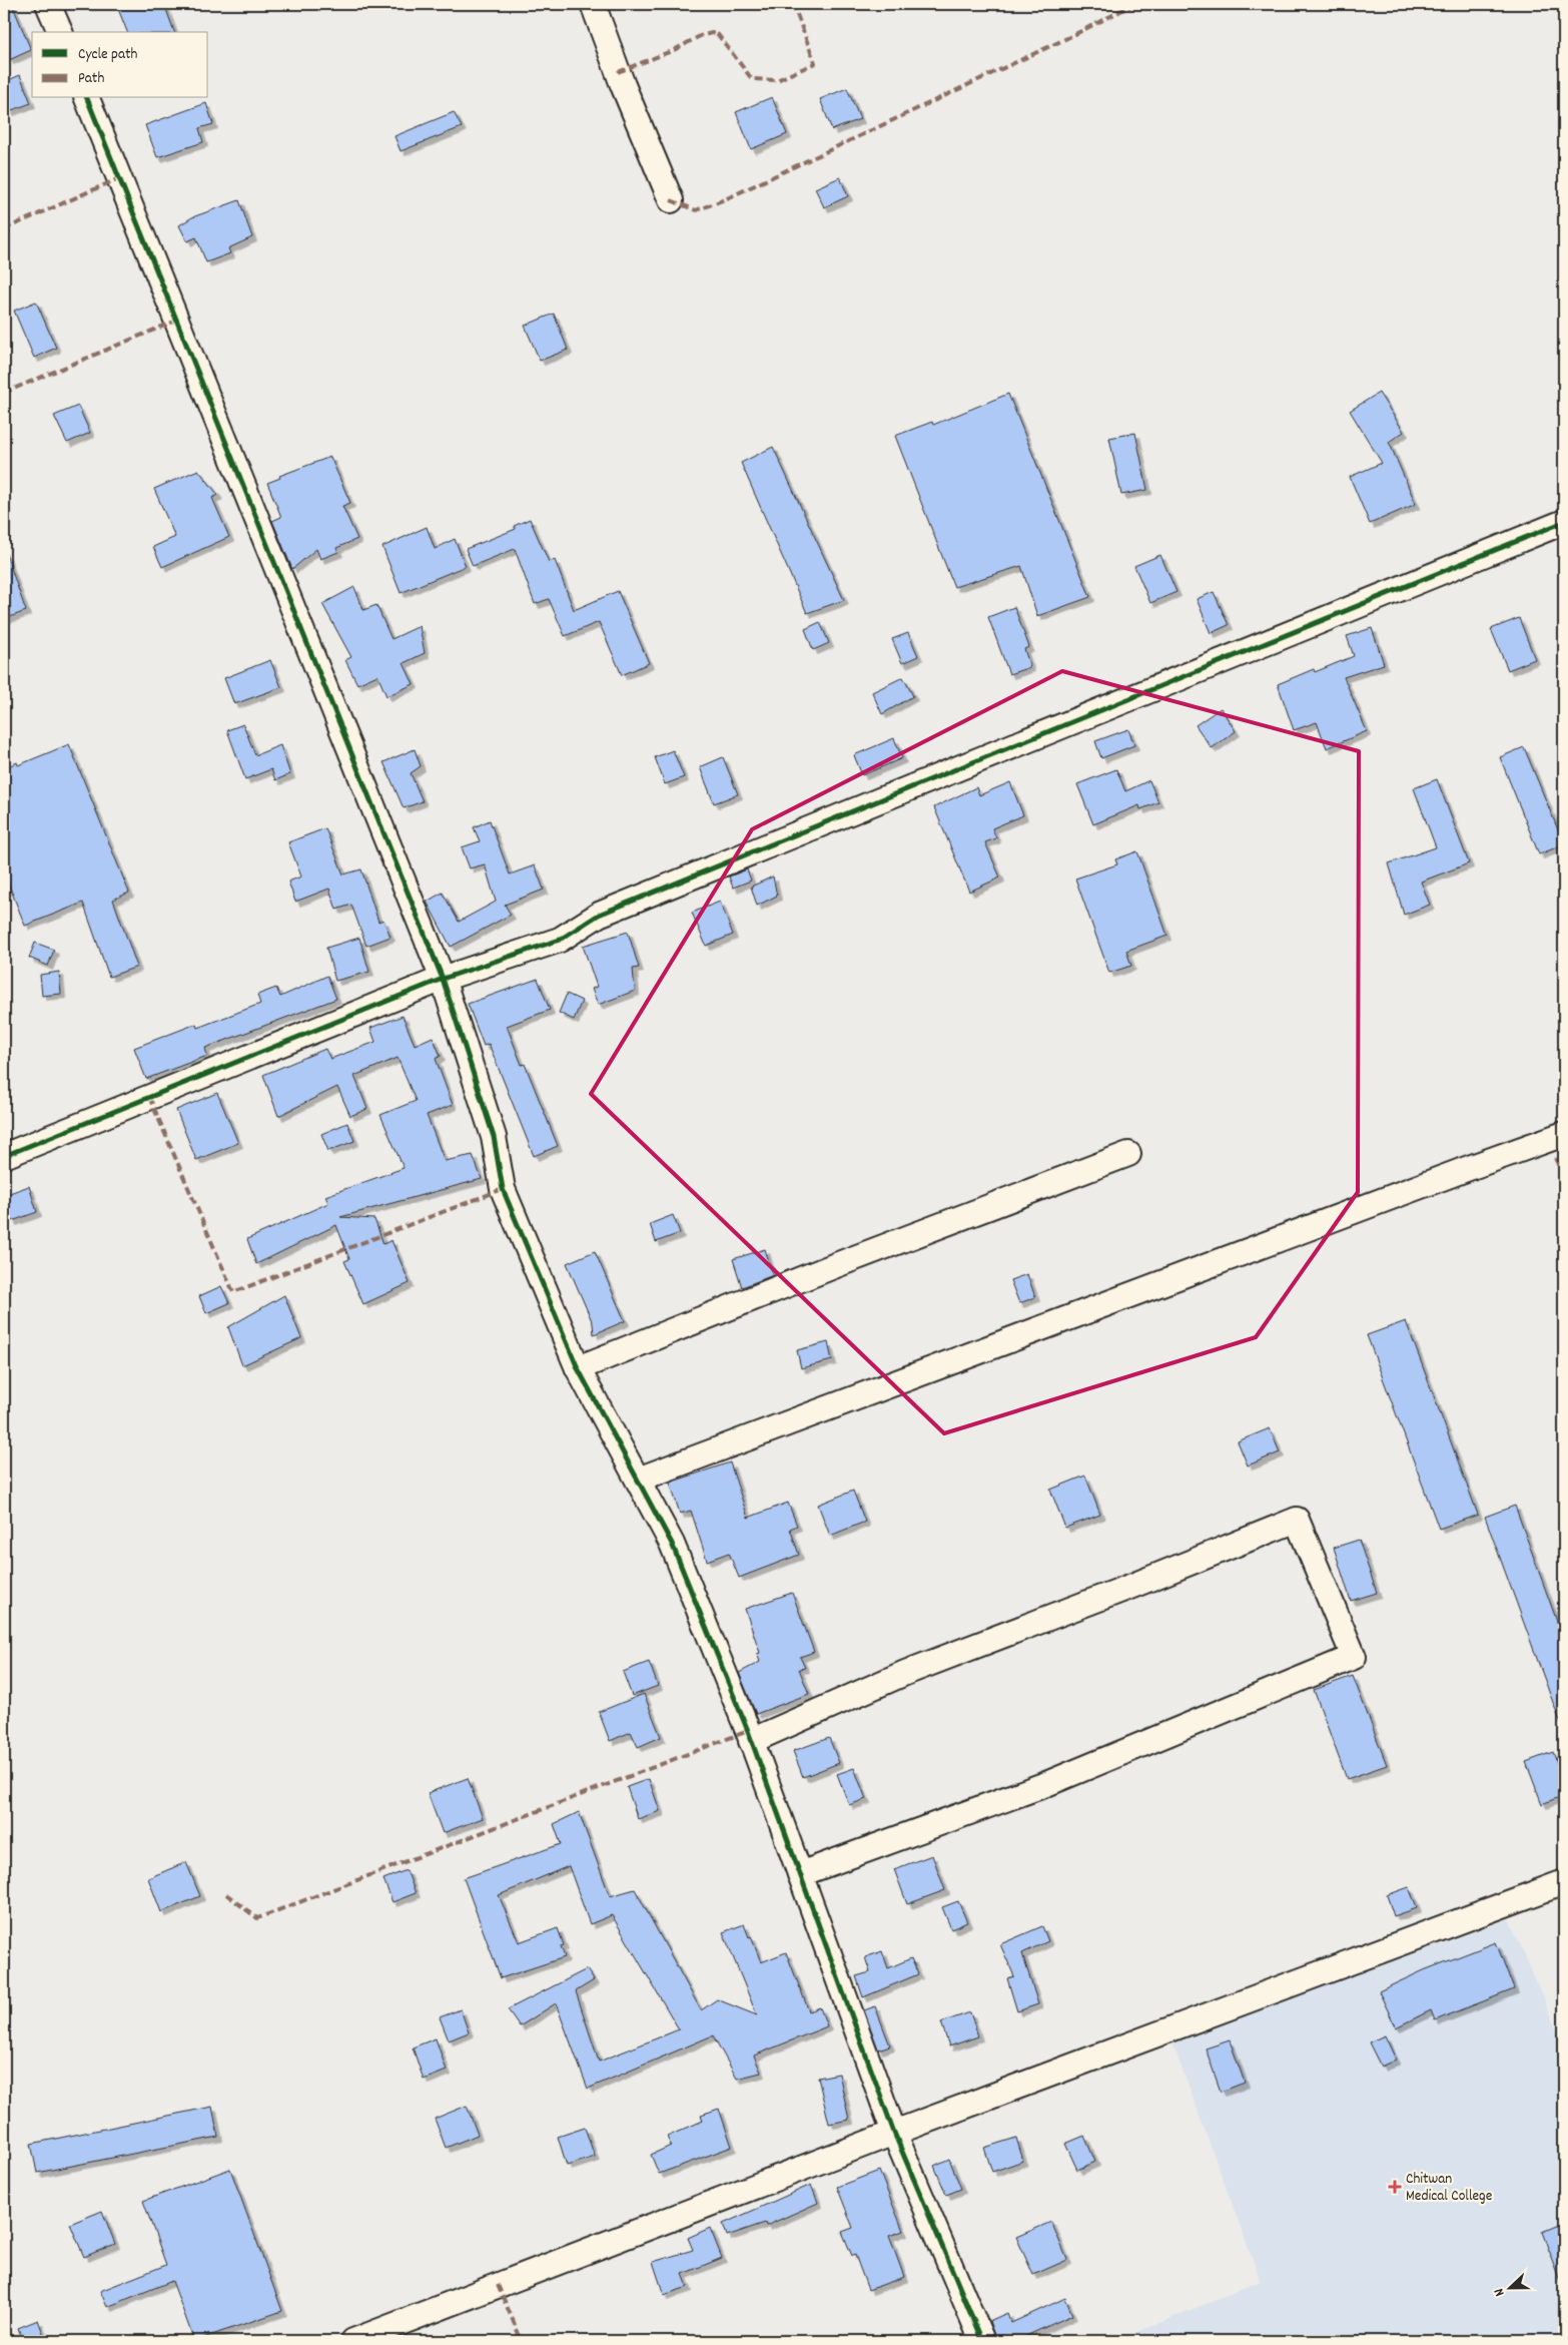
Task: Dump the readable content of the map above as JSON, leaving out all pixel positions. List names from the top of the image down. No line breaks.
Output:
{"places":{"health":["Chitwan Medical College"]},"legend":["Cycle path","Path"],"north":"left"}
